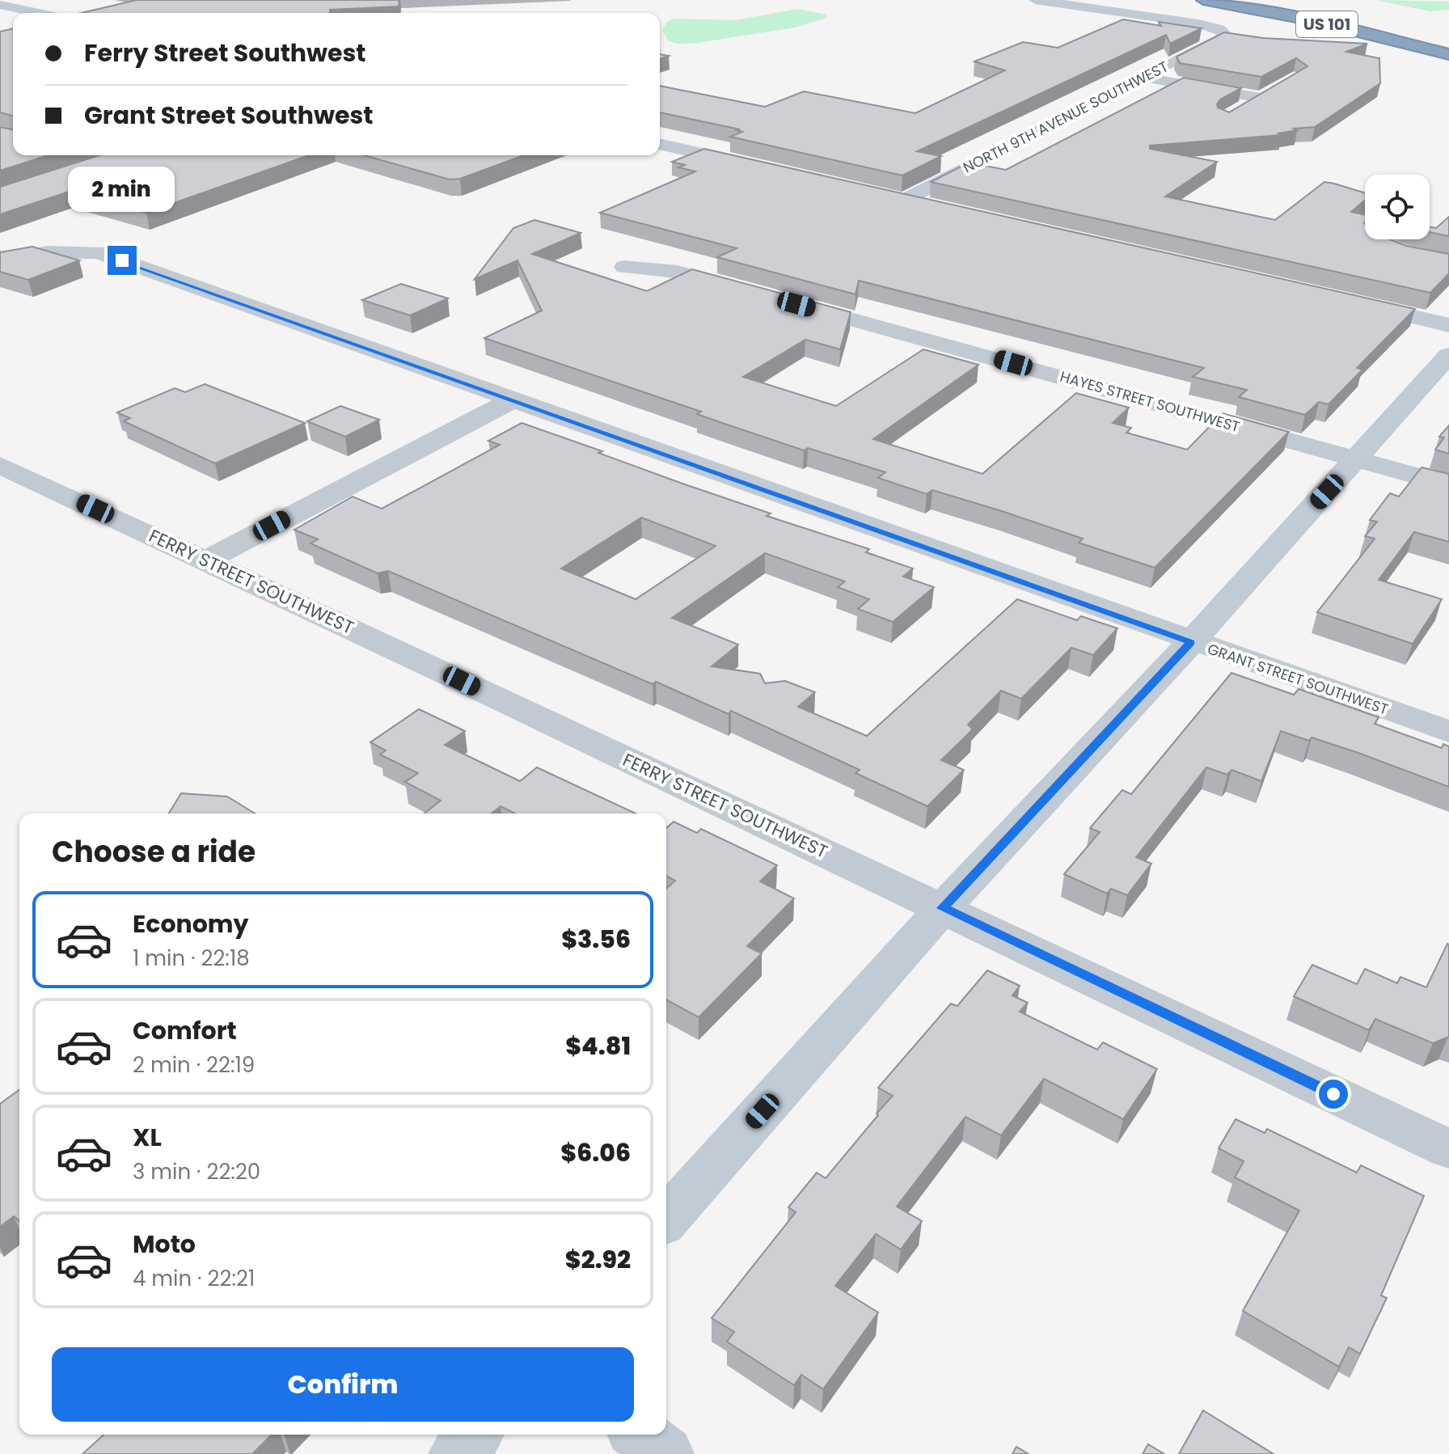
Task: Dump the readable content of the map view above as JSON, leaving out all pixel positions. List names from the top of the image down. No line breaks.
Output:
{"streets":{"highway":["US 101"],"street":["NORTH 9TH AVENUE SOUTHWEST","HAYES STREET SOUTHWEST","FERRY STREET SOUTHWEST","GRANT STREET SOUTHWEST"]},"page":{"banner":["Ferry Street Southwest","Grant Street Southwest"],"bubble":"2 min","heading":"Choose a ride","list":[{"name":"Economy","note":"1 min · 22:18","value":"$3.56"},{"name":"Comfort","note":"2 min · 22:19","value":"$4.81"},{"name":"XL","note":"3 min · 22:20","value":"$6.06"},{"name":"Moto","note":"4 min · 22:21","value":"$2.92"}],"buttons":"Confirm"}}
